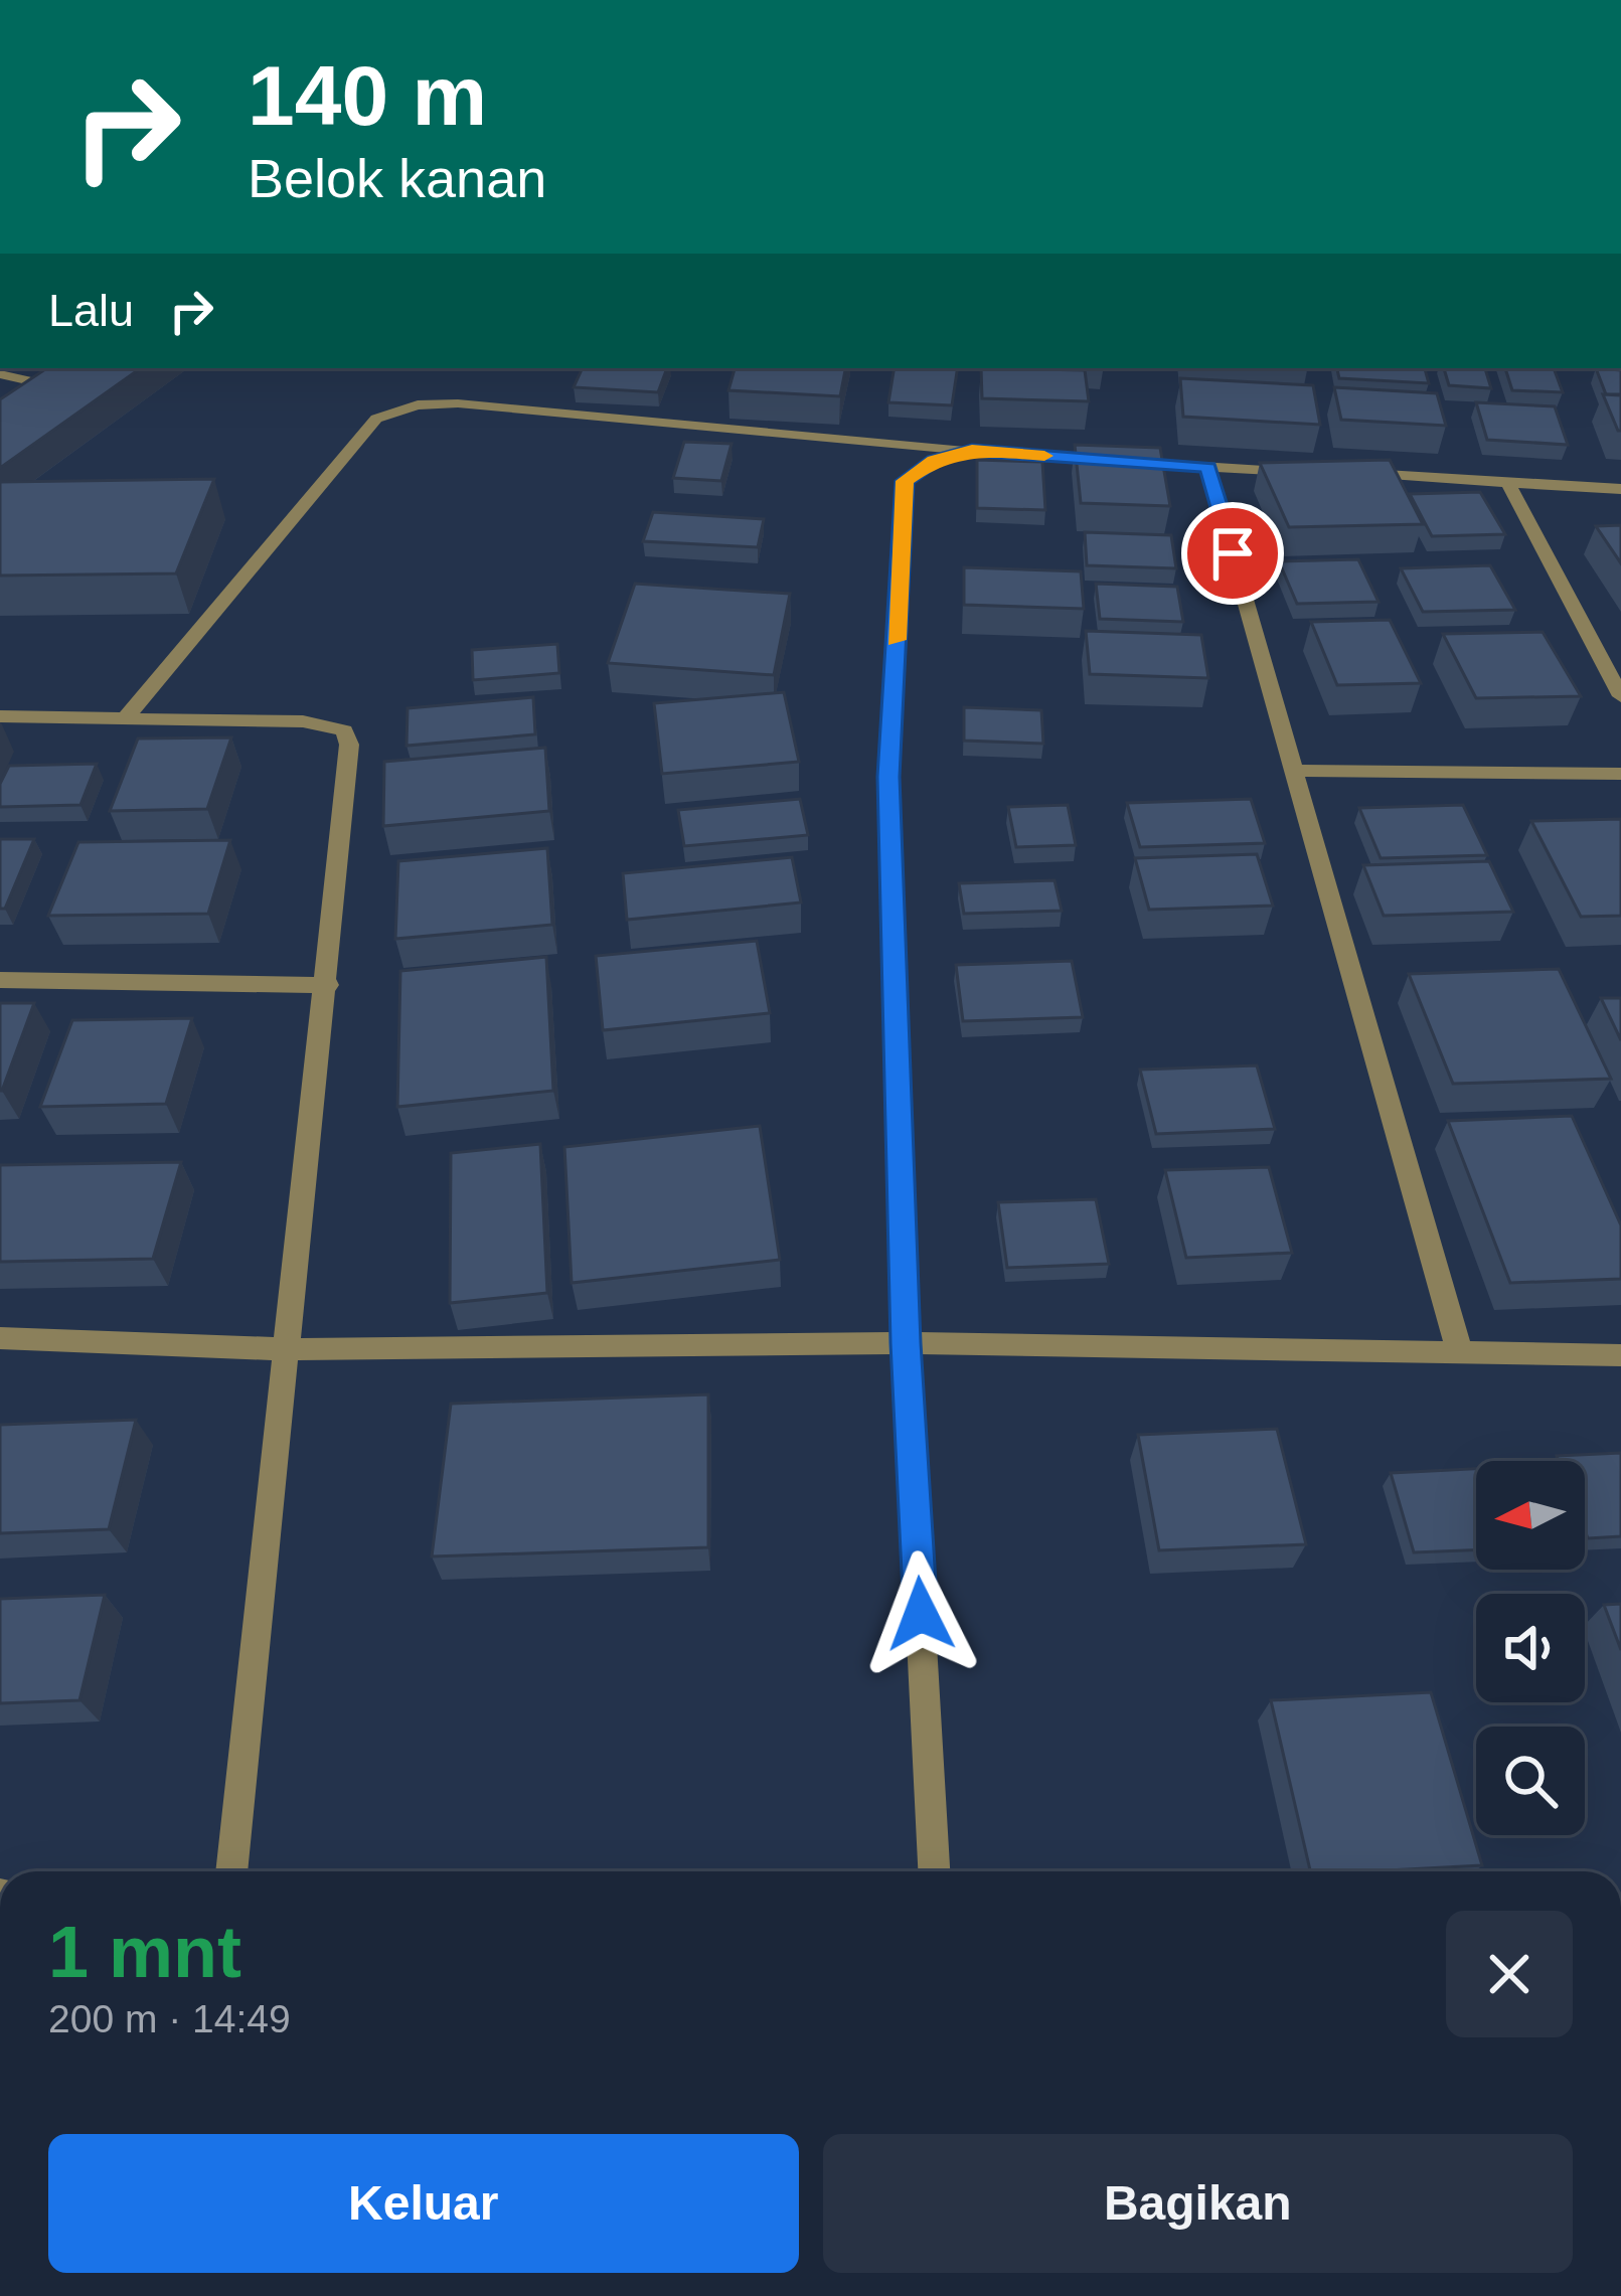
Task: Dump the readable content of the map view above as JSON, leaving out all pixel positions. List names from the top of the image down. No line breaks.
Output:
{"north":"left","page":{"turn":["140 m","Belok kanan"],"then":"Lalu","heading":["1 mnt","200 m · 14:49"],"buttons":["Keluar","Bagikan"]}}
